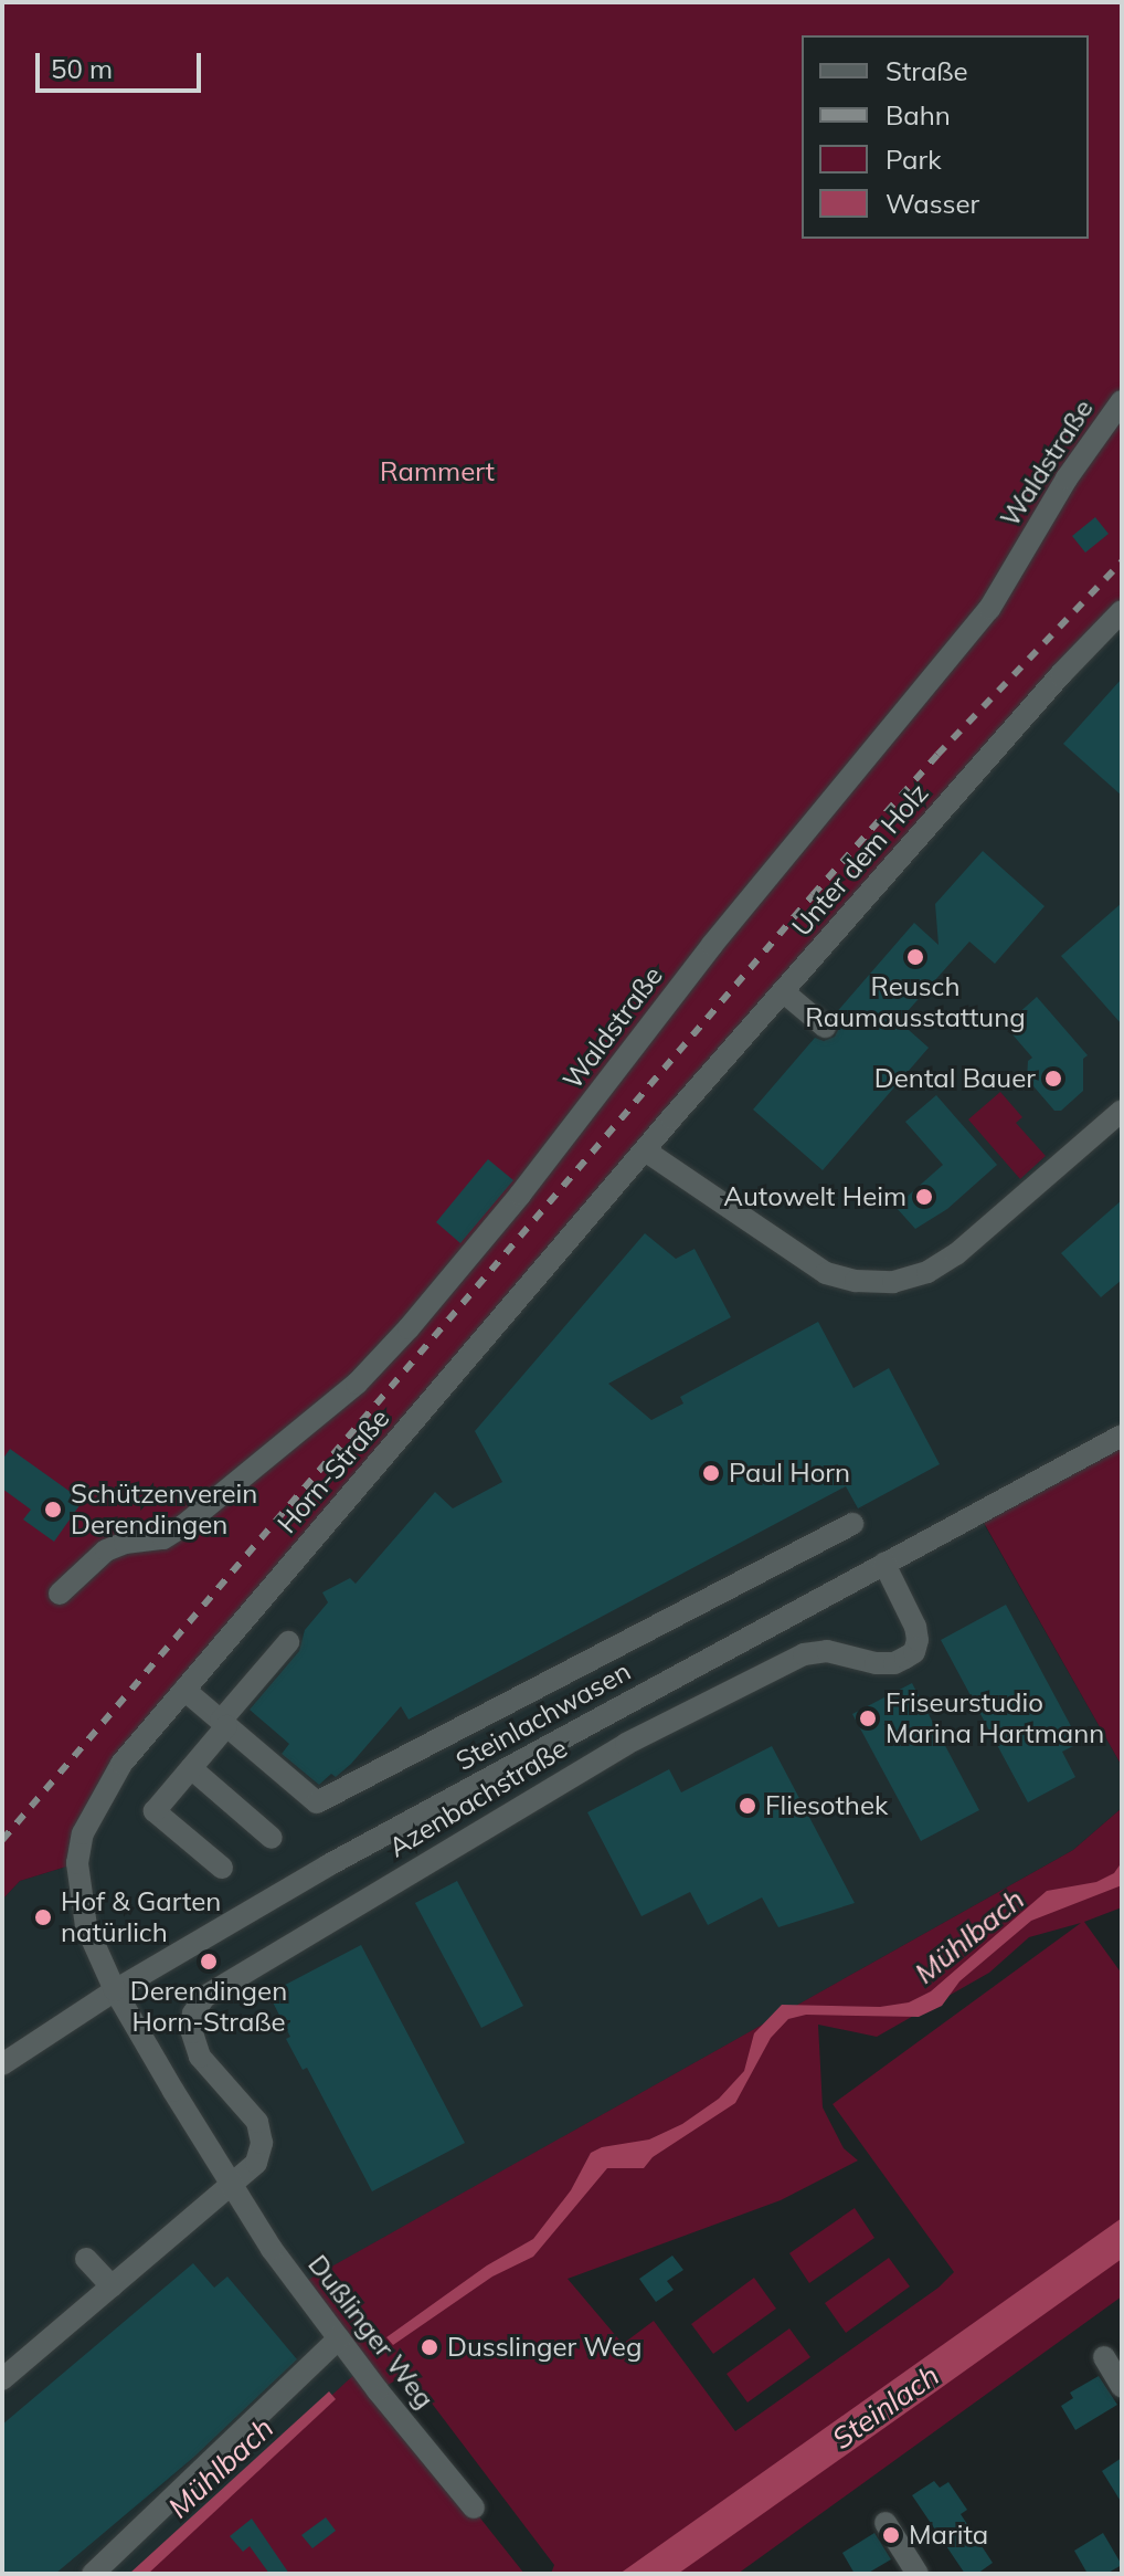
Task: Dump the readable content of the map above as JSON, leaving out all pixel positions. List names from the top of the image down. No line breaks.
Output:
{"streets":{"street":["Waldstraße","Unter dem Holz","Horn-Straße","Steinlachwasen","Azenbachstraße","Dußlinger Weg"]},"crossings":[["Unter dem Holz","Horn-Straße"],["Horn-Straße","Steinlachwasen"],["Horn-Straße","Dußlinger Weg"],["Steinlachwasen","Azenbachstraße"],["Steinlachwasen","Dußlinger Weg"],["Azenbachstraße","Dußlinger Weg"]],"water":["Mühlbach","Steinlach"],"parks":["Rammert"],"places":["Reusch Raumausstattung","Dental Bauer","Autowelt Heim","Paul Horn","Schützenverein Derendingen","Friseurstudio Marina Hartmann","Fliesothek","Hof & Garten natürlich","Derendingen Horn-Straße","Dusslinger Weg","Marita"],"legend":["Straße","Bahn","Park","Wasser"],"scale_bar":"50 m"}
